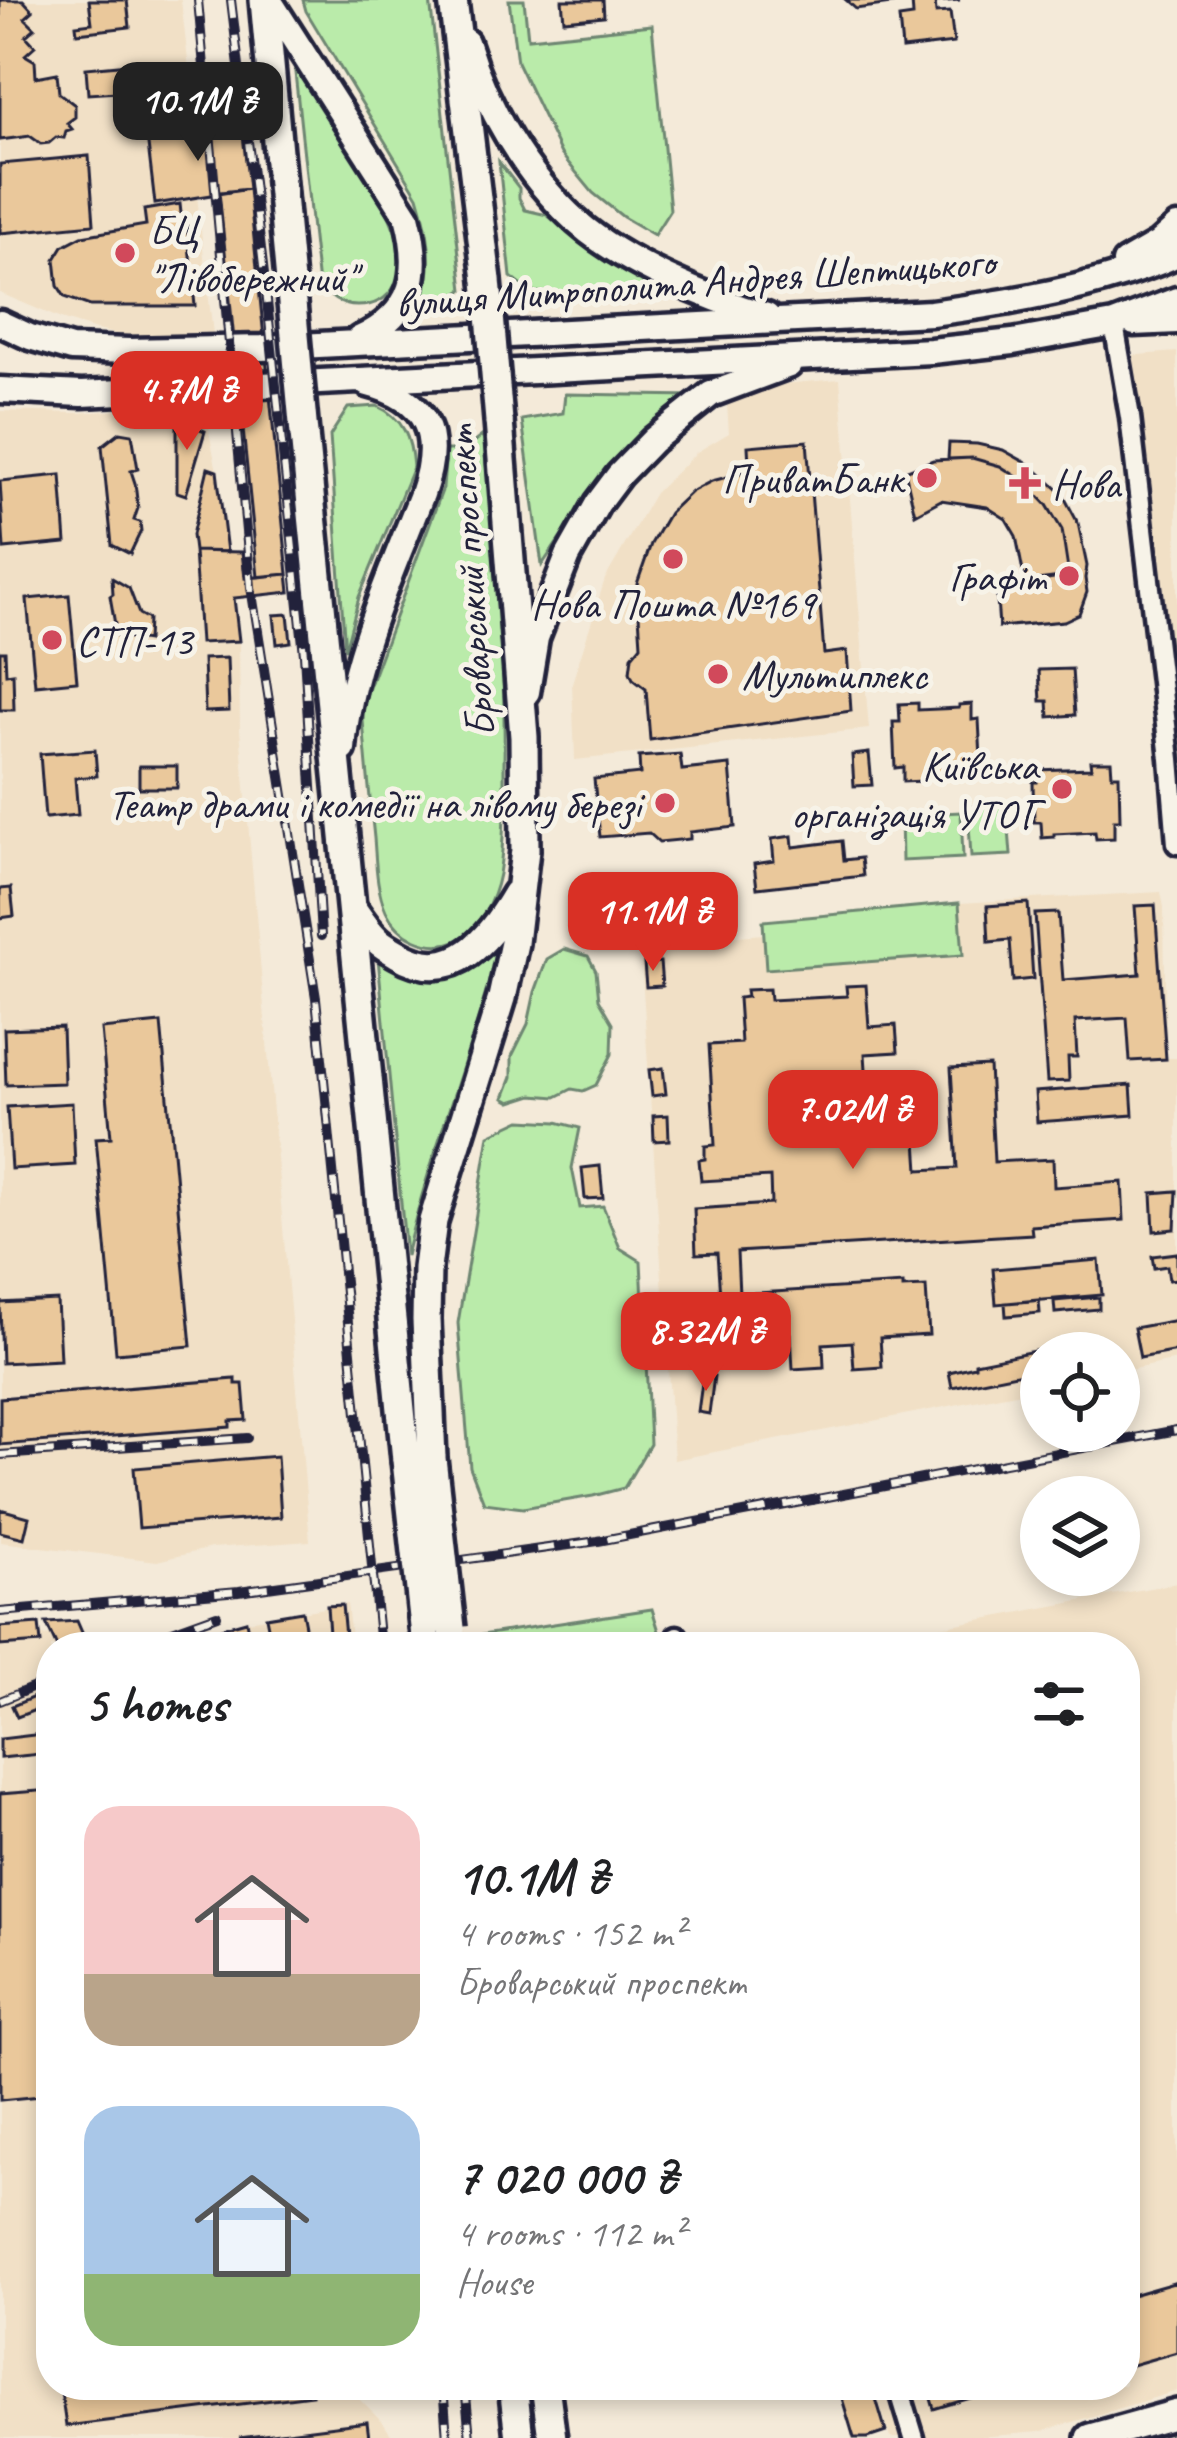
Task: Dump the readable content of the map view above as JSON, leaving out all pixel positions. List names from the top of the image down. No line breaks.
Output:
{"streets":{"main road":["вулиця Митрополита Андрея Шептицького","Броварський проспект"]},"places":{"other":["БЦ \"Лівобережний\"","ПриватБанк","Нова Пошта №169","Графіт","СТП-13","Мультиплекс","Київська організація УТОГ","Театр драми і комедії на лівому березі"],"health":["Нова"]},"page":{"price":["10.1M ₴","4.7M ₴","11.1M ₴","7.02M ₴","8.32M ₴"],"heading":"5 homes","list":[{"name":"10.1M ₴","note":"4 rooms · 152 m² · Броварський проспект"},{"name":"7 020 000 ₴","note":"4 rooms · 112 m² · House"}]}}
